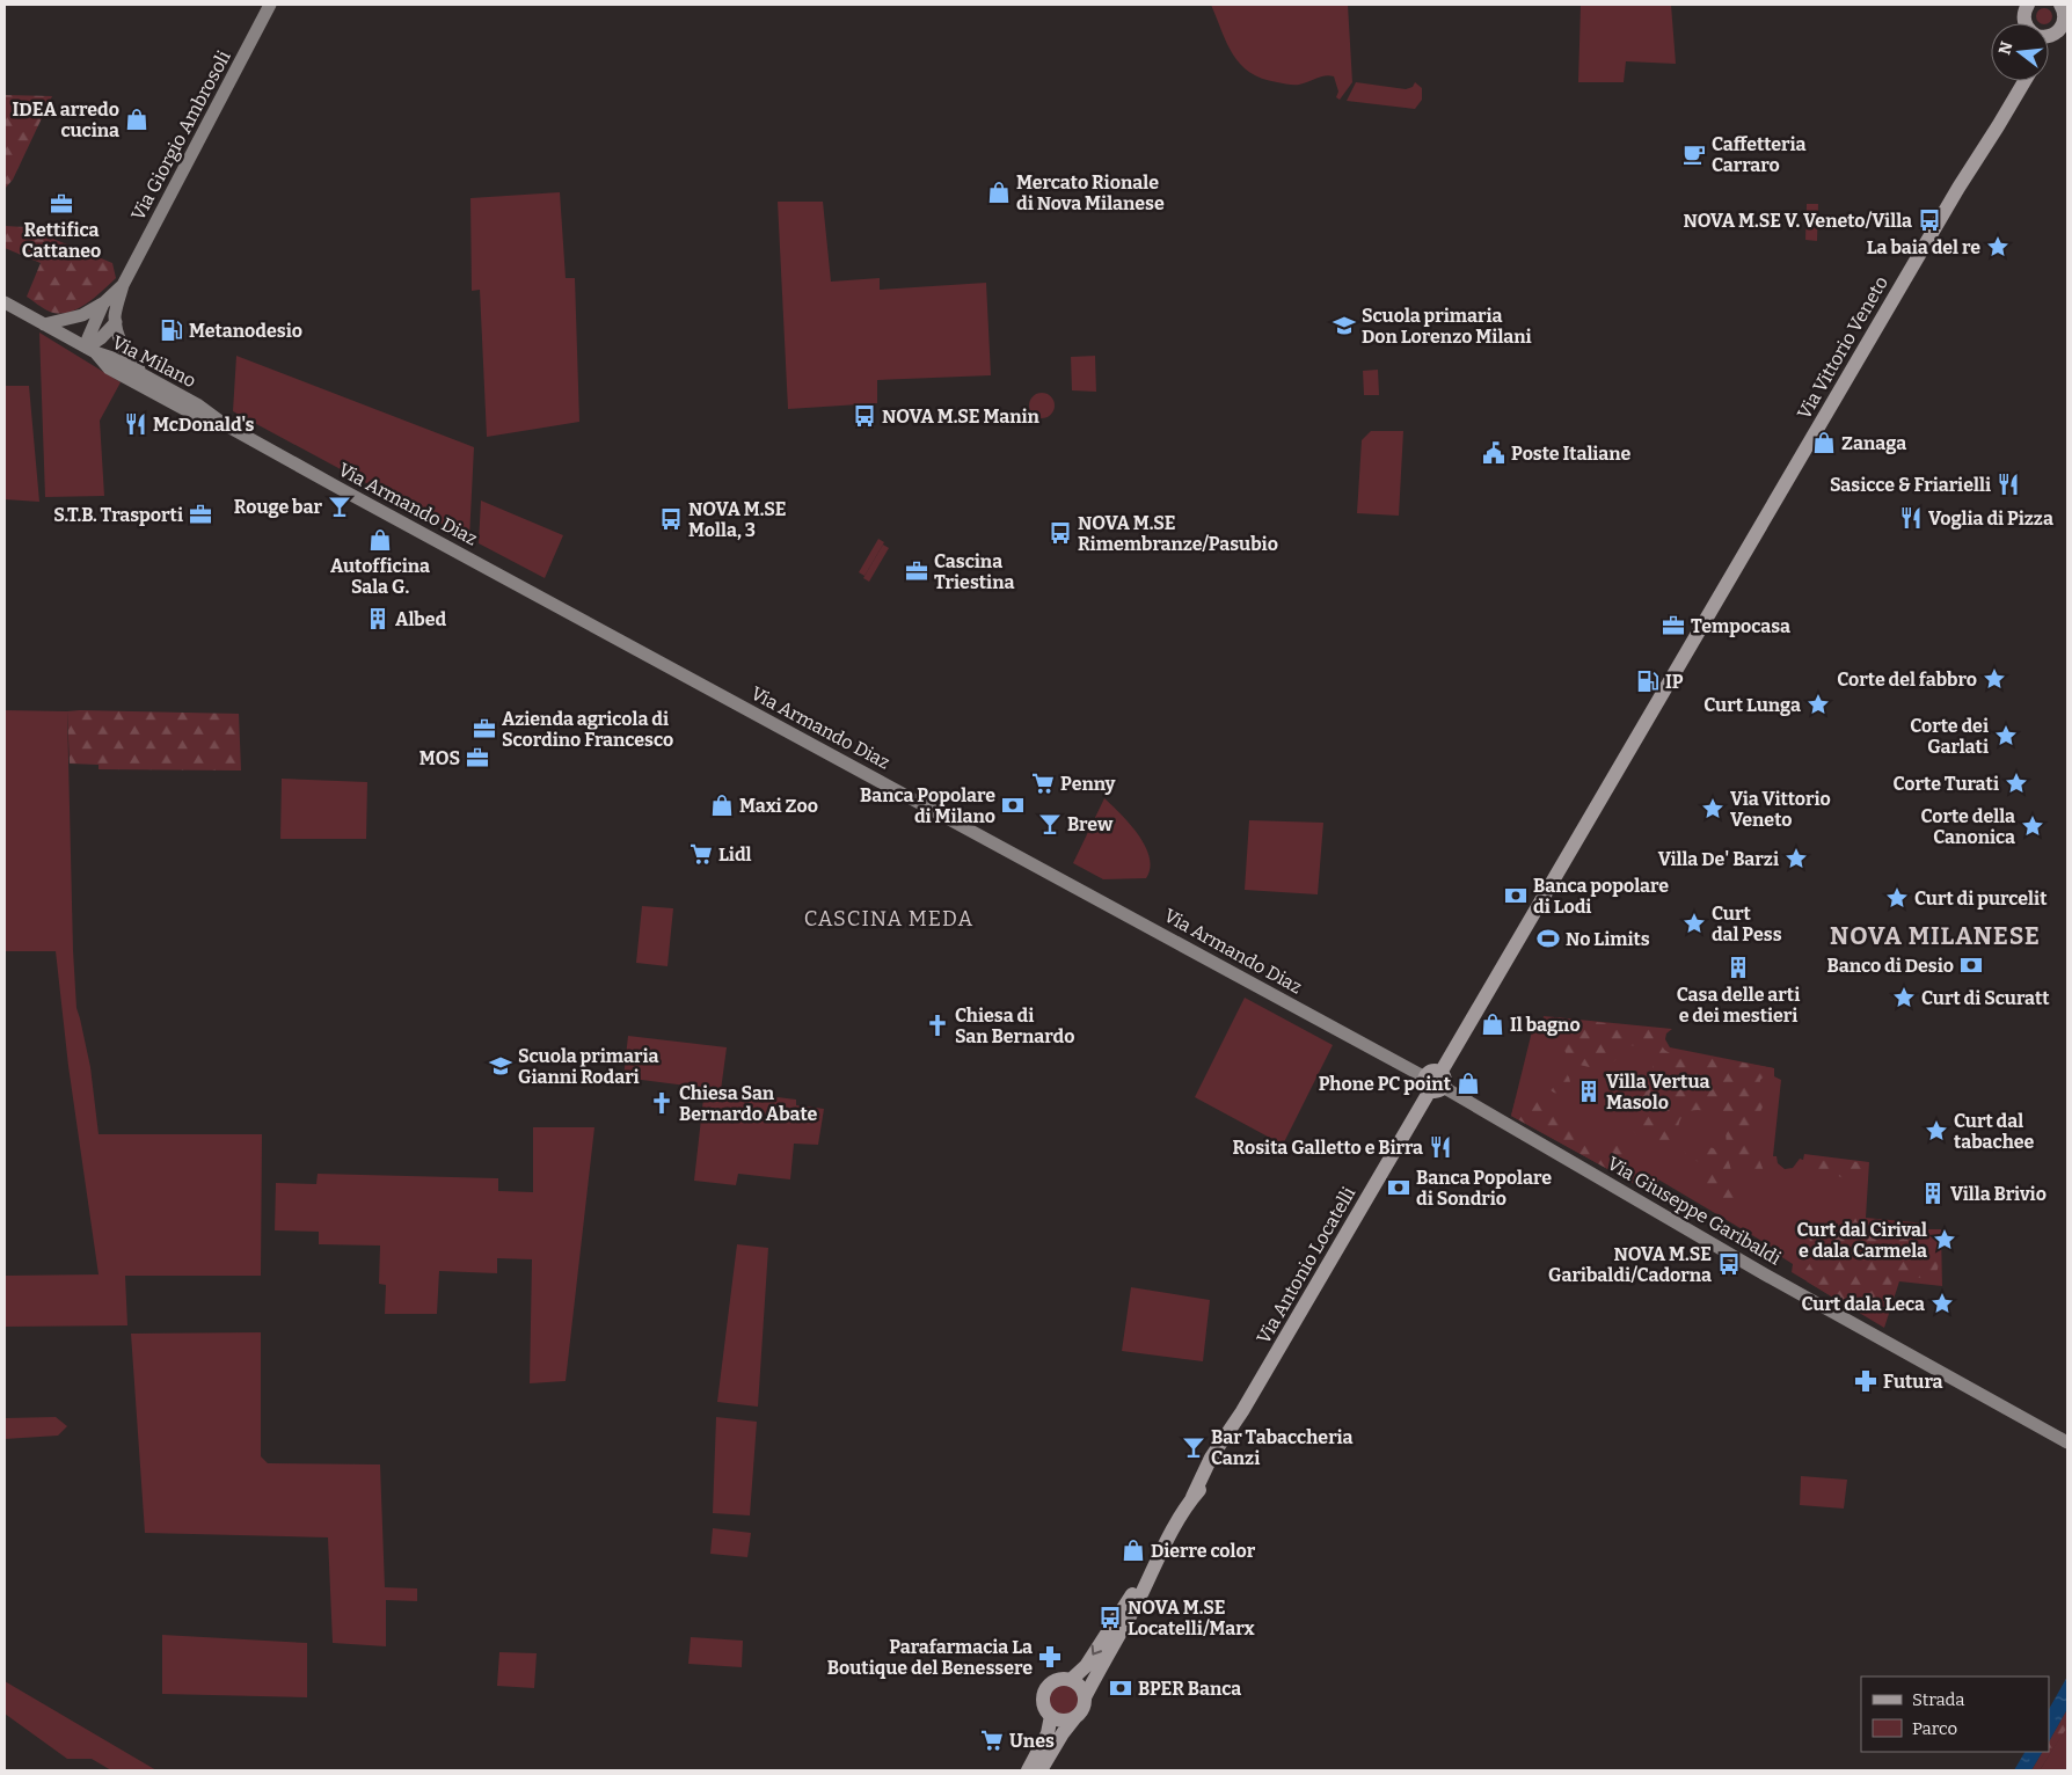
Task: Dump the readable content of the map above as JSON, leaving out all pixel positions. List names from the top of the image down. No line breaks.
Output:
{"streets":{"main road":["Via Giorgio Ambrosoli","Via Vittorio Veneto","Via Milano","Via Armando Diaz","Via Giuseppe Garibaldi","Via Antonio Locatelli"]},"crossings":[["Via Giorgio Ambrosoli","Via Milano"],["Via Vittorio Veneto","Via Armando Diaz"],["Via Vittorio Veneto","Via Giuseppe Garibaldi"],["Via Vittorio Veneto","Via Antonio Locatelli"],["Via Milano","Via Armando Diaz"],["Via Armando Diaz","Via Giuseppe Garibaldi"]],"districts":["CASCINA MEDA","NOVA MILANESE"],"places":{"shop":["IDEA arredo cucina","Mercato Rionale di Nova Milanese","Zanaga","Autofficina Sala G.","Maxi Zoo","Il bagno","Phone PC point","Dierre color"],"cafe":["Caffetteria Carraro"],"office":["Rettifica Cattaneo","S.T.B. Trasporti","Cascina Triestina","Tempocasa","Azienda agricola di Scordino Francesco","MOS"],"bus stop":["NOVA M.SE V. Veneto/Villa","NOVA M.SE Manin","NOVA M.SE Molla, 3","NOVA M.SE Rimembranze/Pasubio","NOVA M.SE Garibaldi/Cadorna","NOVA M.SE Locatelli/Marx"],"place":["La baia del re","Corte del fabbro","Curt Lunga","Corte dei Garlati","Corte Turati","Via Vittorio Veneto","Corte della Canonica","Villa De' Barzi","Curt di purcelit","Curt dal Pess","Curt di Scuratt","Curt dal tabachee","Curt dal Cirival e dala Carmela","Curt dala Leca"],"school or university":["Scuola primaria Don Lorenzo Milani","Scuola primaria Gianni Rodari"],"fuel station":["Metanodesio","IP"],"restaurant":["McDonald's","Sasicce & Friarielli","Voglia di Pizza","Rosita Galletto e Birra"],"public building":["Poste Italiane"],"bar":["Rouge bar","Brew","Bar Tabaccheria Canzi"],"building":["Albed","Casa delle arti e dei mestieri","Villa Vertua Masolo","Villa Brivio"],"supermarket":["Penny","Lidl","Unes"],"bank":["Banca Popolare di Milano","Banca popolare di Lodi","Banco di Desio","Banca Popolare di Sondrio","BPER Banca"],"sports":["No Limits"],"church":["Chiesa di San Bernardo","Chiesa San Bernardo Abate"],"pharmacy":["Futura","Parafarmacia La Boutique del Benessere"]},"legend":["Strada","Parco"],"north":"left"}
